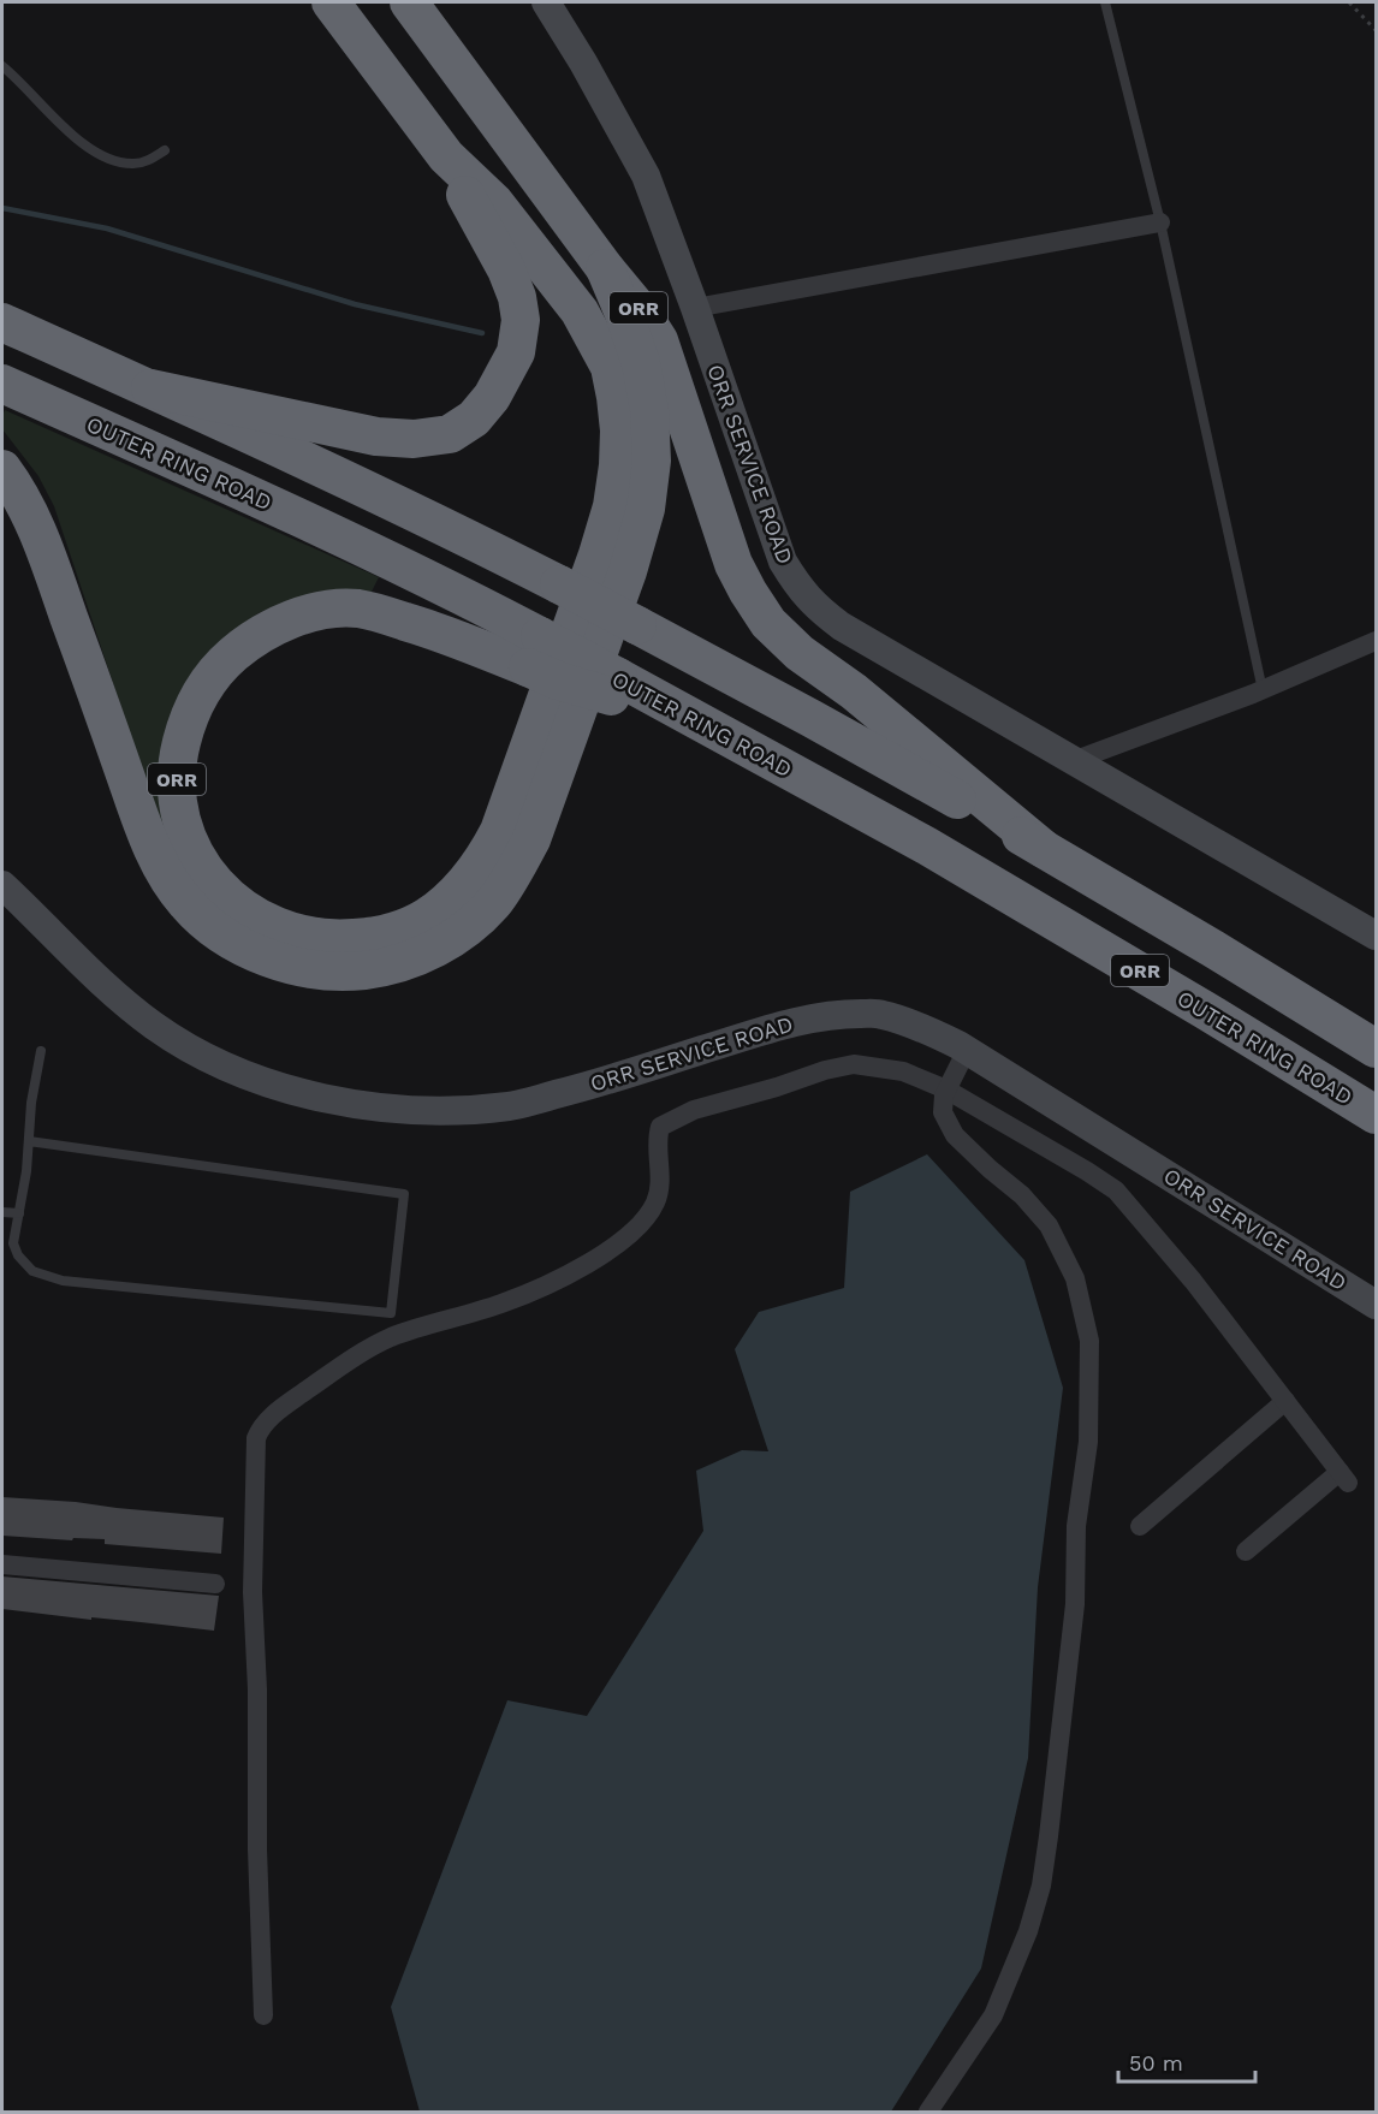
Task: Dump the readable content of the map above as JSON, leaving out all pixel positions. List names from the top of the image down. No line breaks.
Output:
{"streets":{"highway":["ORR","OUTER RING ROAD"],"main road":["ORR SERVICE ROAD"]},"crossings":[["ORR","OUTER RING ROAD"]],"scale_bar":"50 m"}
